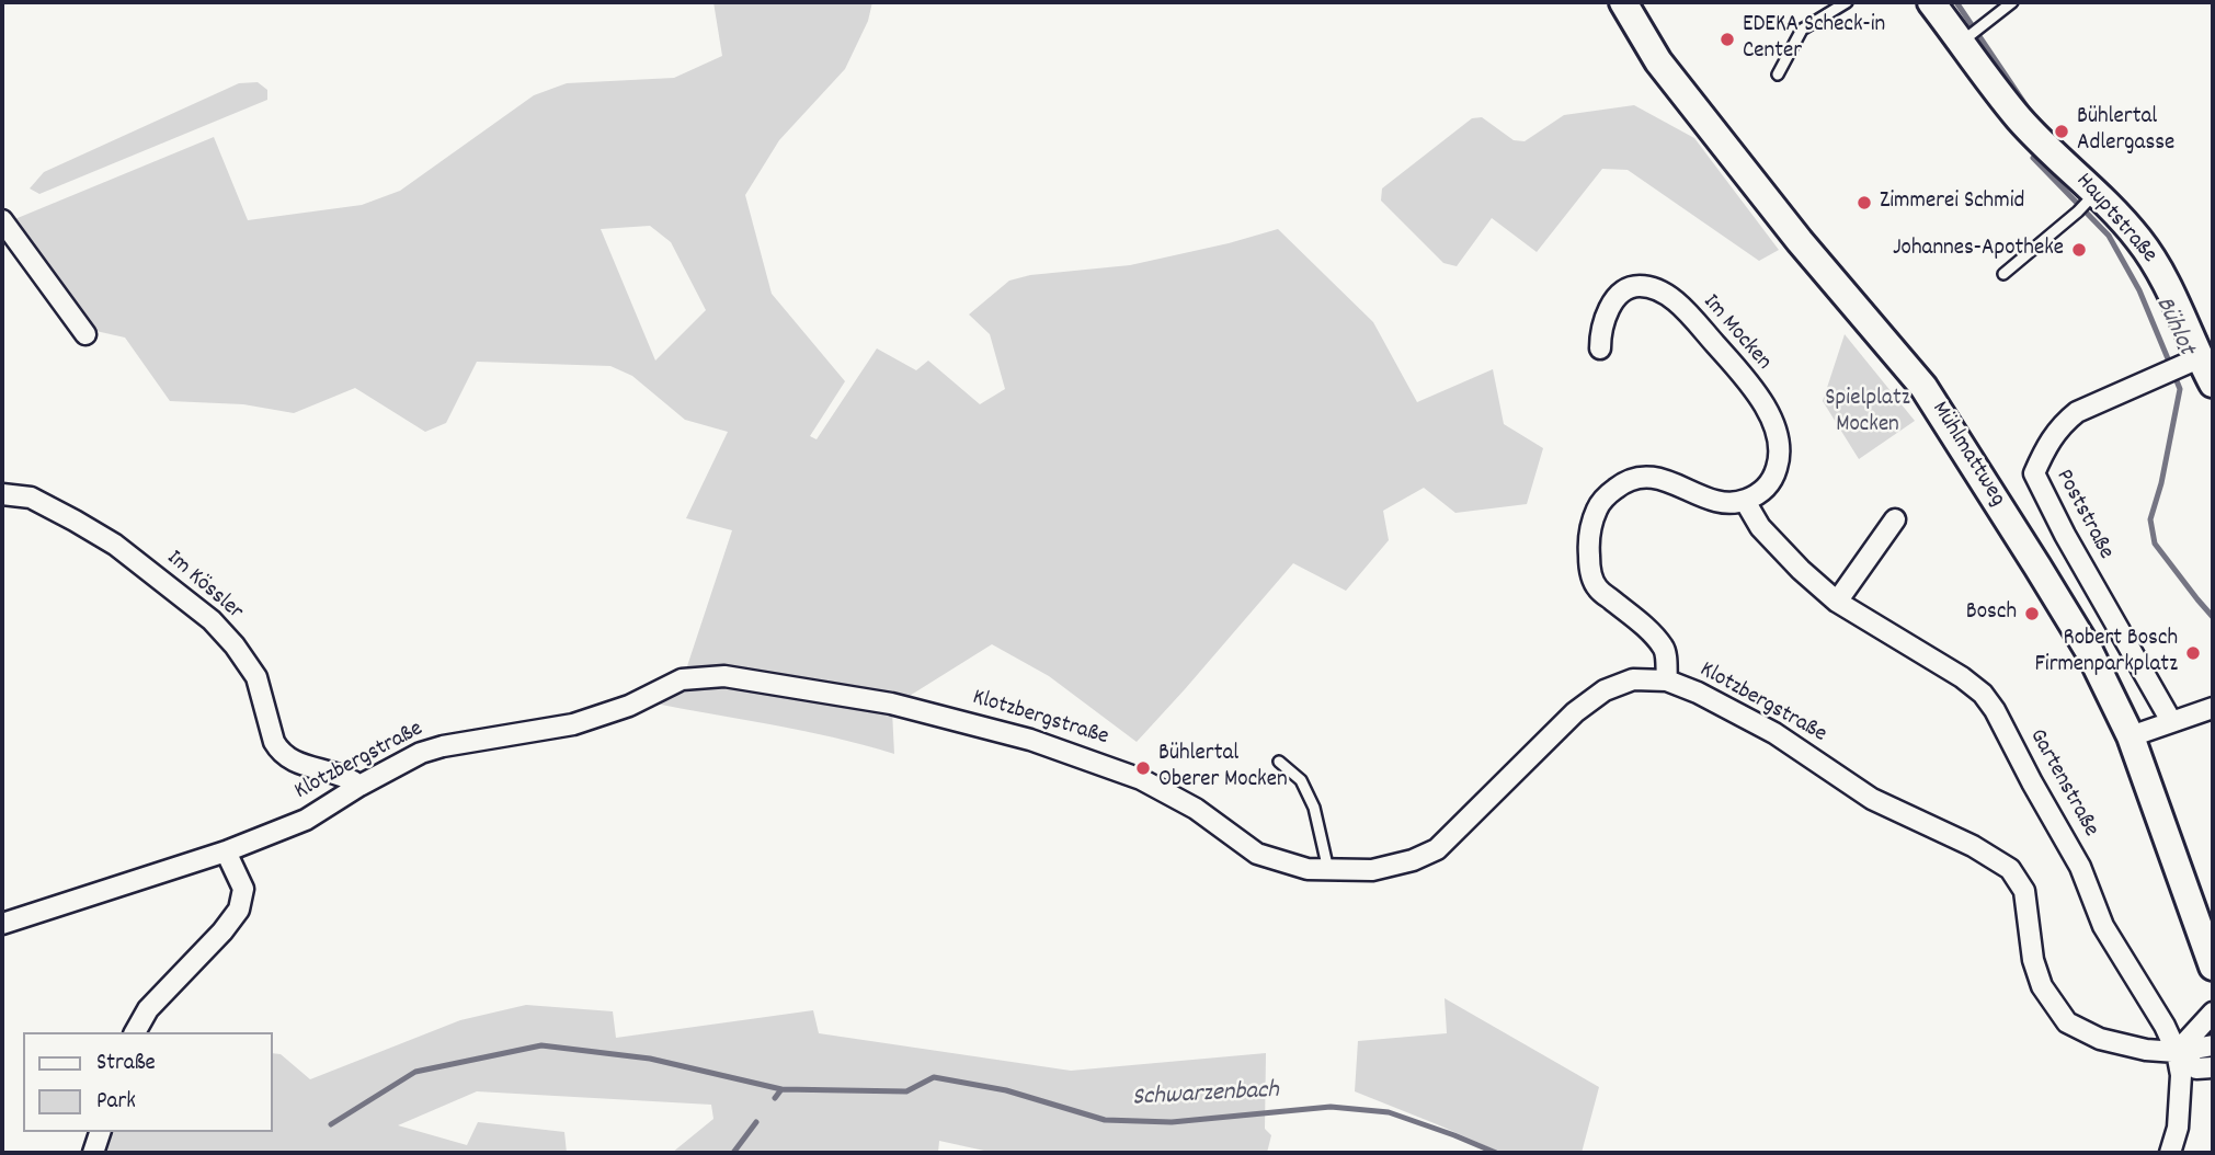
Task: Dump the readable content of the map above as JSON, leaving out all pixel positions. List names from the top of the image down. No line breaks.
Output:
{"streets":{"main road":["Hauptstraße","Mühlmattweg"],"street":["Im Mocken","Poststraße","Im Kössler","Klotzbergstraße","Gartenstraße"]},"crossings":[["Hauptstraße","Poststraße"],["Im Mocken","Gartenstraße"],["Im Kössler","Klotzbergstraße"],["Klotzbergstraße","Gartenstraße"]],"water":["Bühlot","Schwarzenbach"],"parks":["Spielplatz Mocken"],"places":["EDEKA Scheck-in Center","Bühlertal Adlergasse","Zimmerei Schmid","Johannes-Apotheke","Bosch","Robert Bosch Firmenparkplatz","Bühlertal Oberer Mocken"],"legend":["Straße","Park"]}
